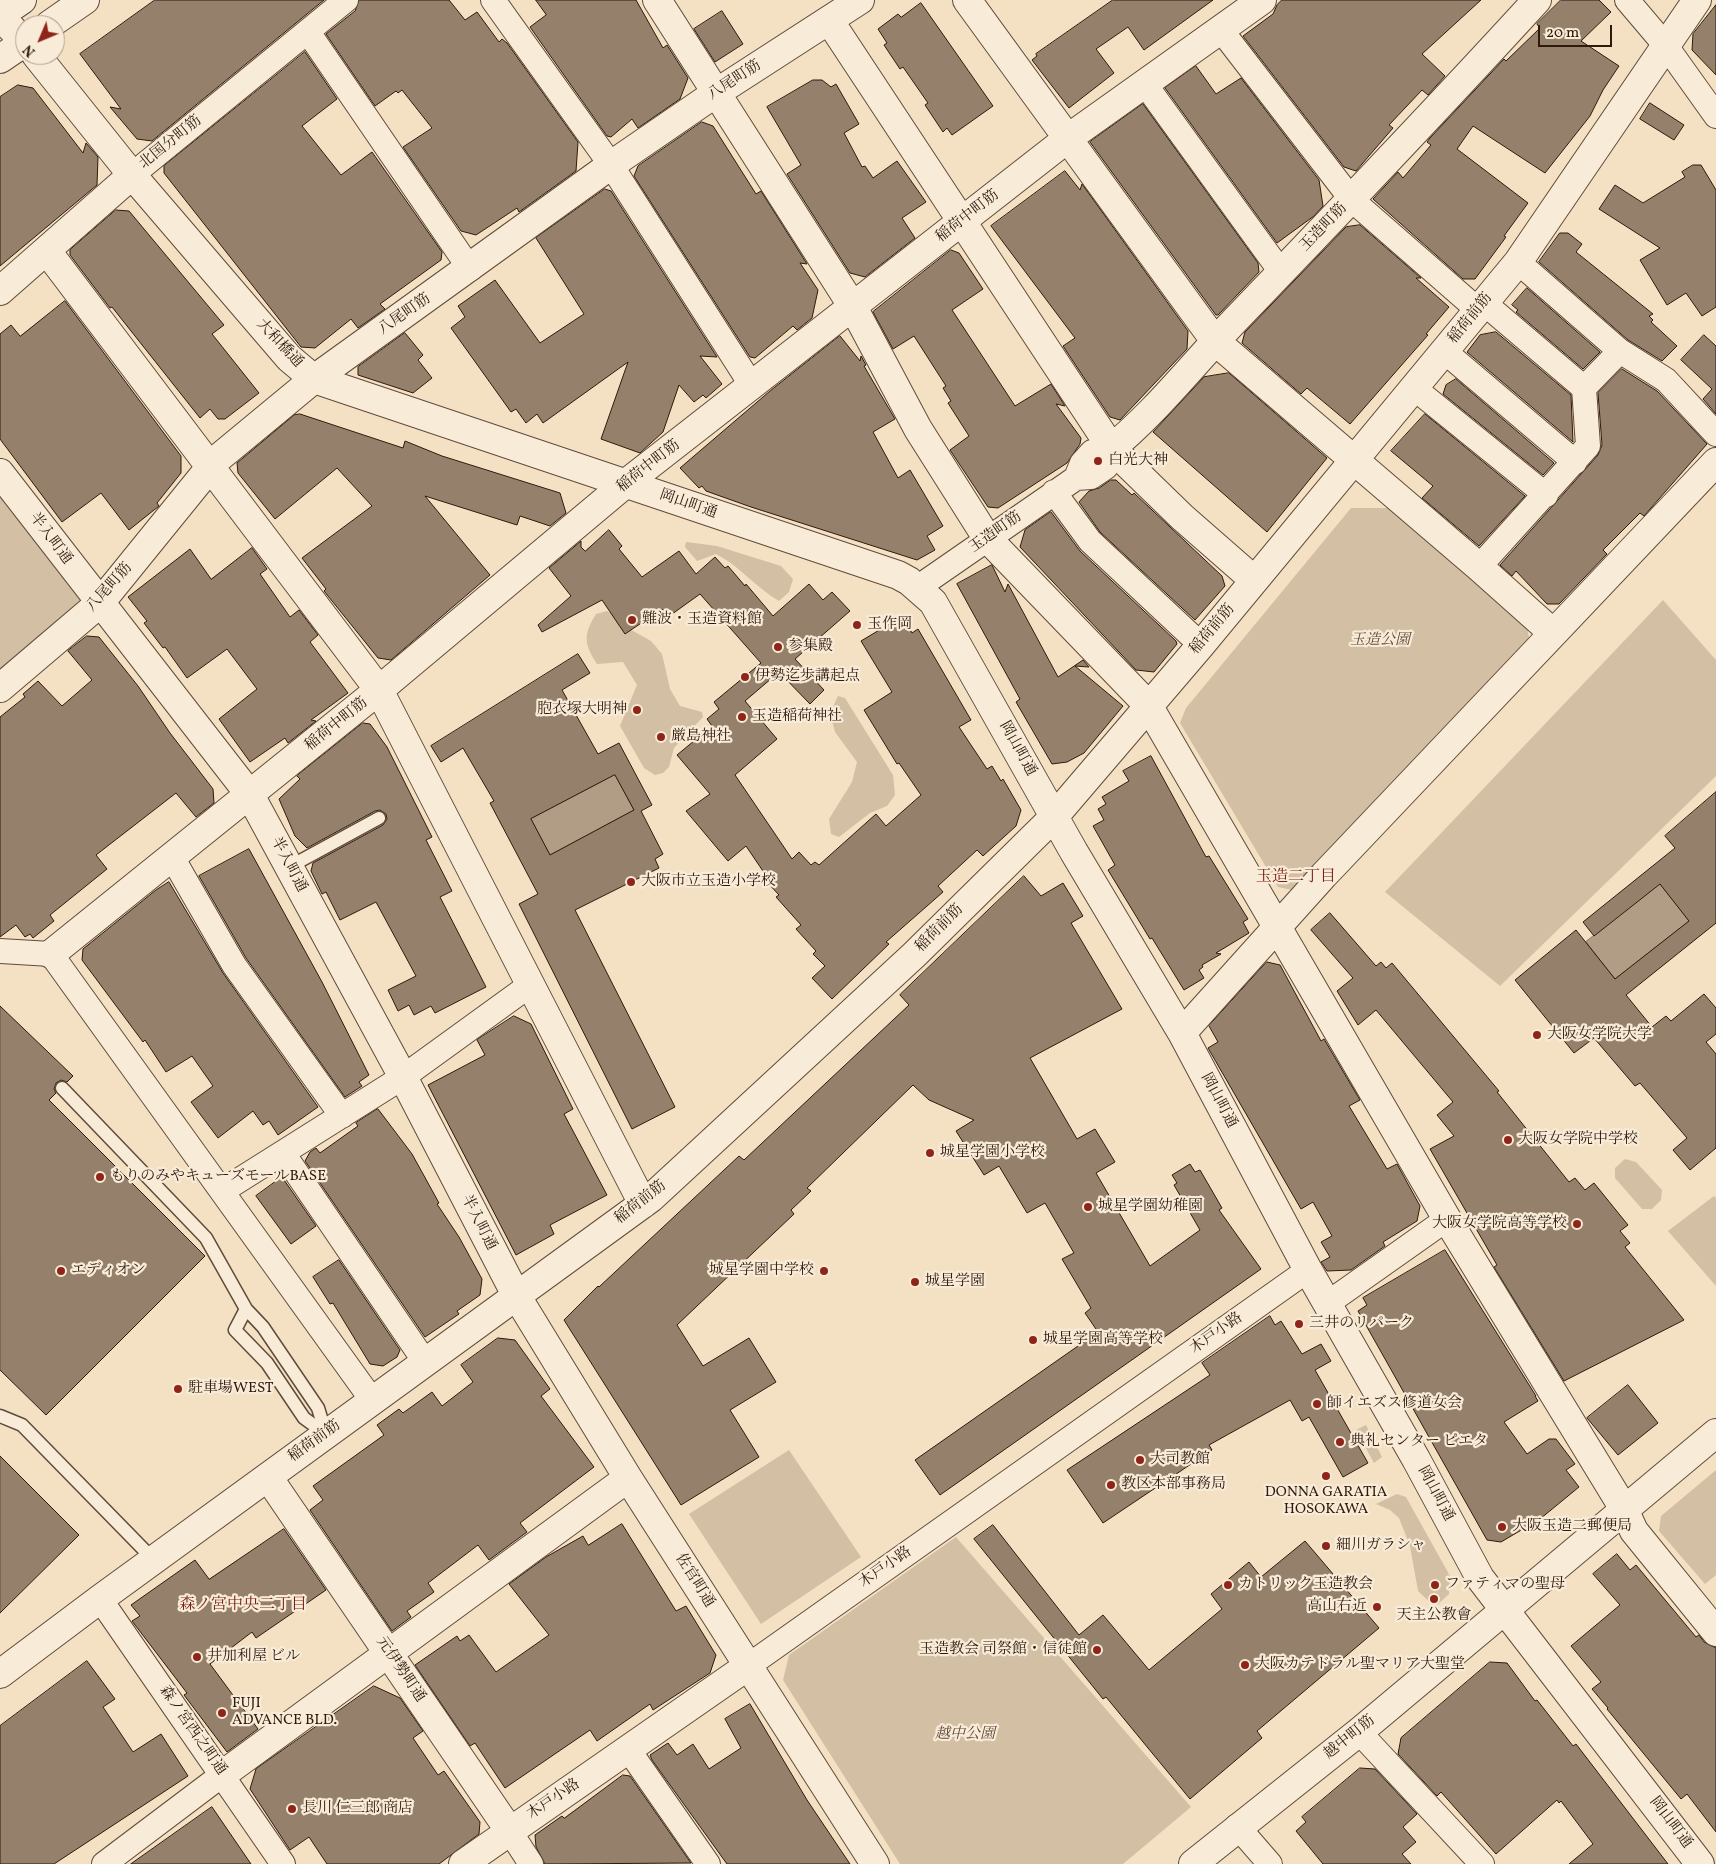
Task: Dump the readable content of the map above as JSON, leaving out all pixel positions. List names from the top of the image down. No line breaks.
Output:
{"streets":{"street":["八尾町筋","北国分町筋","稲荷中町筋","玉造町筋","稲荷前筋","大和橋通","岡山町通","半入町通","木戸小路","佐官町通","元伊勢町通","森ノ宮西之町通","越中町筋"]},"crossings":[["八尾町筋","大和橋通"],["八尾町筋","半入町通"],["北国分町筋","大和橋通"],["稲荷中町筋","大和橋通"],["稲荷中町筋","岡山町通"],["稲荷中町筋","半入町通"],["玉造町筋","岡山町通"],["稲荷前筋","岡山町通"],["稲荷前筋","半入町通"],["稲荷前筋","佐官町通"],["稲荷前筋","元伊勢町通"],["稲荷前筋","森ノ宮西之町通"],["大和橋通","岡山町通"],["岡山町通","木戸小路"],["岡山町通","越中町筋"],["半入町通","佐官町通"],["木戸小路","佐官町通"],["木戸小路","元伊勢町通"]],"districts":["玉造二丁目","森ノ宮中央二丁目"],"parks":["玉造公園","越中公園"],"places":["白光大神","難波・玉造資料館","玉作岡","参集殿","伊勢迄歩講起点","胞衣塚大明神","玉造稲荷神社","厳島神社","大阪市立玉造小学校","大阪女学院大学","大阪女学院中学校","城星学園小学校","もりのみやキューズモールBASE","城星学園幼稚園","大阪女学院高等学校","エディオン","城星学園中学校","城星学園","三井のリパーク","城星学園高等学校","駐車場WEST","師イエズス修道女会","典礼センター ピエタ","大司教館","DONNA GARATIA HOSOKAWA","教区本部事務局","大阪玉造二郵便局","細川ガラシャ","カトリック玉造教会","ファティマの聖母","天主公教會","高山右近","玉造教会 司祭館・信徒館","井加利屋 ビル","大阪カテドラル聖マリア大聖堂","FUJI ADVANCE BLD.","長川 仁三郎 商店"],"scale_bar":"20 m","north":"bottom left"}
